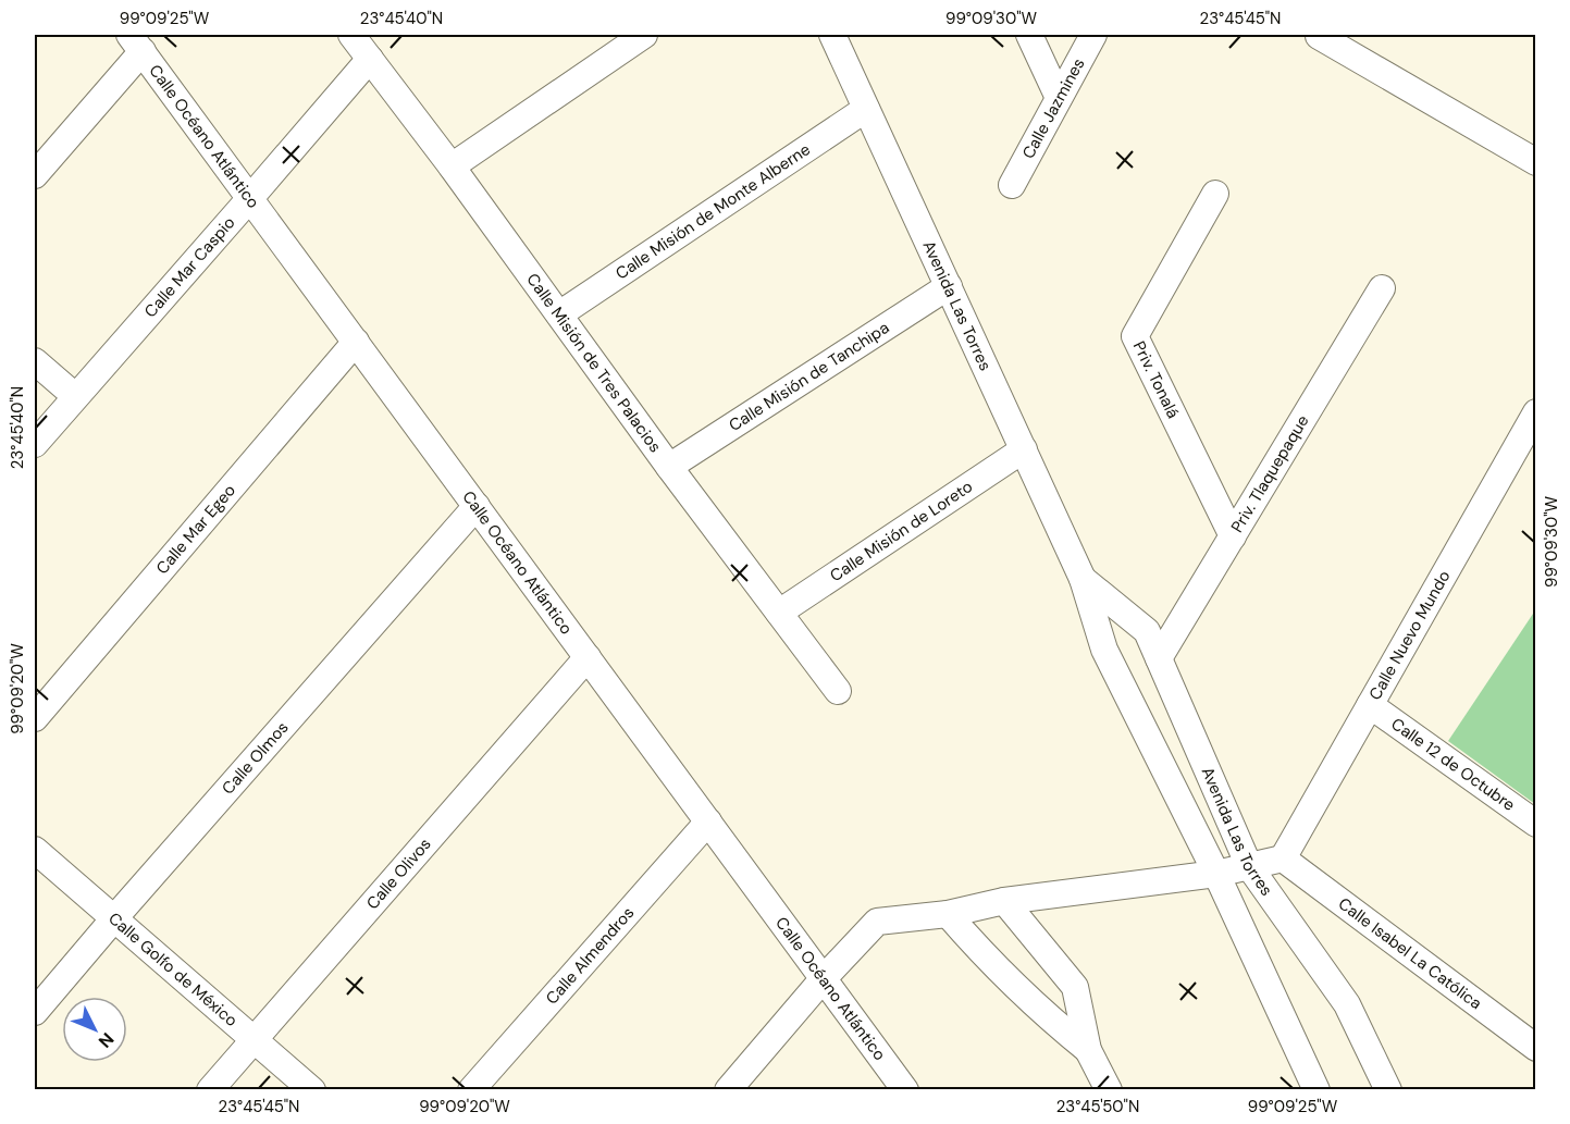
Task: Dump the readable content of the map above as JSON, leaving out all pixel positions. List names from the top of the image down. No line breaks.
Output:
{"streets":{"street":["Calle Jazmines","Calle Océano Atlántico","Calle Misión de Monte Alberne","Calle Mar Caspio","Avenida Las Torres","Calle Misión de Tres Palacios","Calle Misión de Tanchipa","Priv. Tonalá","Priv. Tlaquepaque","Calle Mar Egeo","Calle Misión de Loreto","Calle Nuevo Mundo","Calle Olmos","Calle 12 de Octubre","Calle Olivos","Calle Isabel La Católica","Calle Almendros","Calle Golfo de México"]},"crossings":[["Calle Océano Atlántico","Calle Mar Caspio"],["Calle Océano Atlántico","Calle Mar Egeo"],["Calle Océano Atlántico","Calle Olmos"],["Calle Océano Atlántico","Calle Olivos"],["Calle Océano Atlántico","Calle Almendros"],["Calle Misión de Monte Alberne","Avenida Las Torres"],["Calle Misión de Monte Alberne","Calle Misión de Tres Palacios"],["Calle Mar Caspio","Calle Misión de Tres Palacios"],["Avenida Las Torres","Calle Misión de Tanchipa"],["Avenida Las Torres","Priv. Tlaquepaque"],["Avenida Las Torres","Calle Misión de Loreto"],["Calle Misión de Tres Palacios","Calle Misión de Tanchipa"],["Calle Misión de Tres Palacios","Calle Misión de Loreto"],["Priv. Tonalá","Priv. Tlaquepaque"],["Calle Nuevo Mundo","Calle 12 de Octubre"],["Calle Nuevo Mundo","Calle Isabel La Católica"],["Calle Olmos","Calle Golfo de México"],["Calle Olivos","Calle Golfo de México"]],"north":"bottom right","coordinates":["99°09'25\"W","23°45'40\"N","99°09'30\"W","23°45'45\"N","99°09'20\"W","23°45'50\"N"]}
